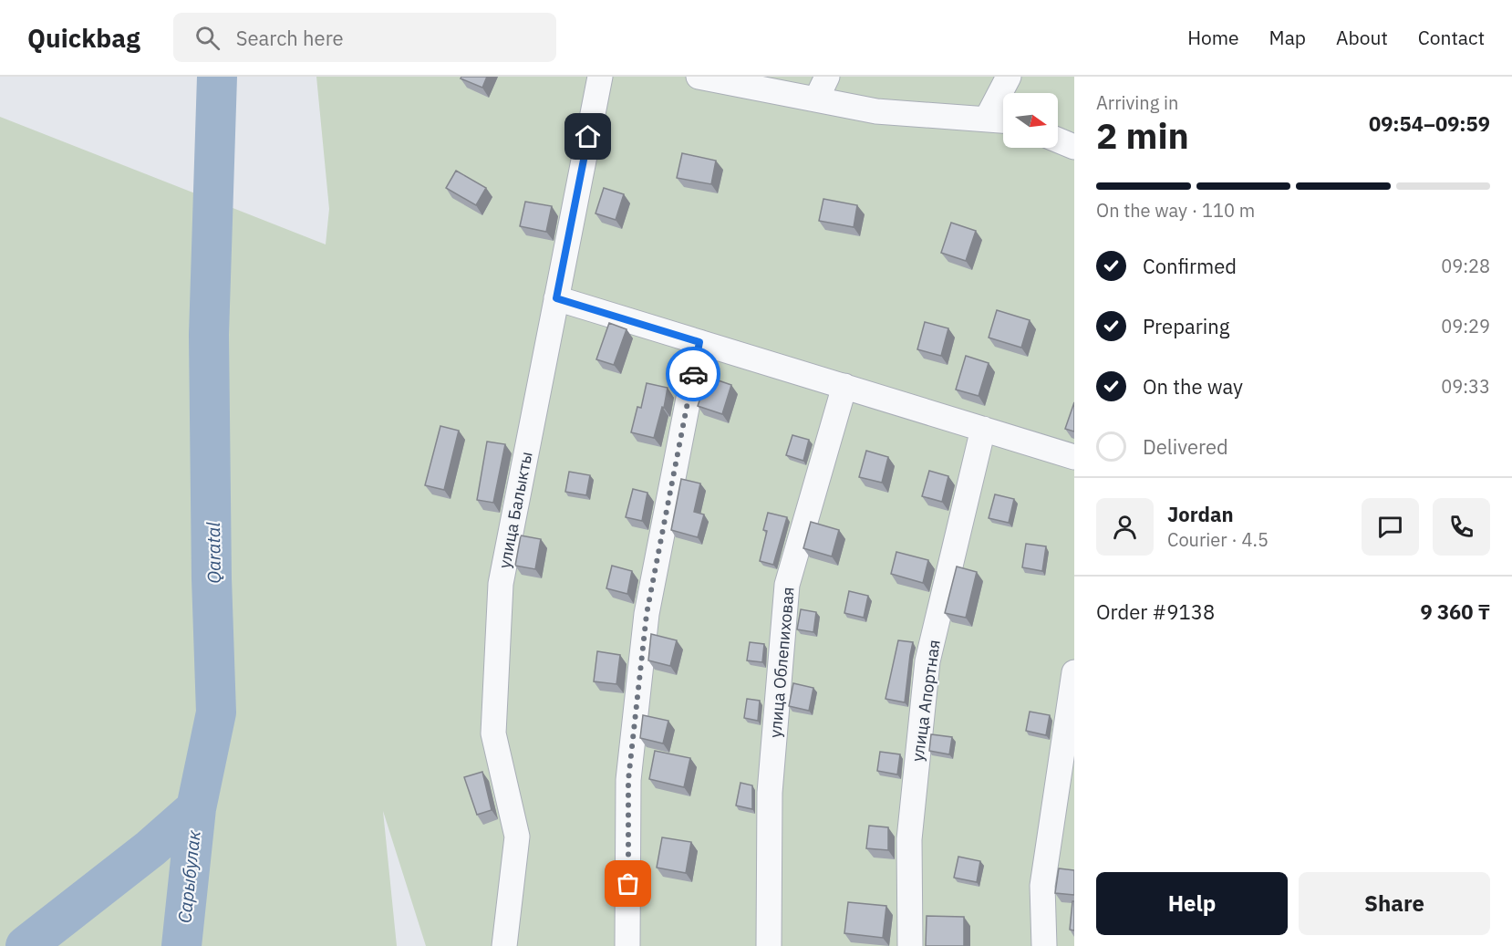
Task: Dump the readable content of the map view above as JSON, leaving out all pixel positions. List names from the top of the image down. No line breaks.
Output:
{"streets":{"street":["улица Балыкты","улица Облепиховая","улица Апортная"]},"water":["Qaratal","Сарыбулак"],"north":"right","page":{"header":"Quickbag","search":"Search here","nav":["Home","Map","About","Contact"],"heading":["2 min","Arriving in","09:54–09:59"],"panel":["Jordan","Courier · 4.5","Order #9138","9 360 ₸"],"bar":"On the way · 110 m","list":[["Confirmed","09:28"],["Preparing","09:29"],["On the way","09:33"],"Delivered"],"buttons":["Help","Share"]}}
